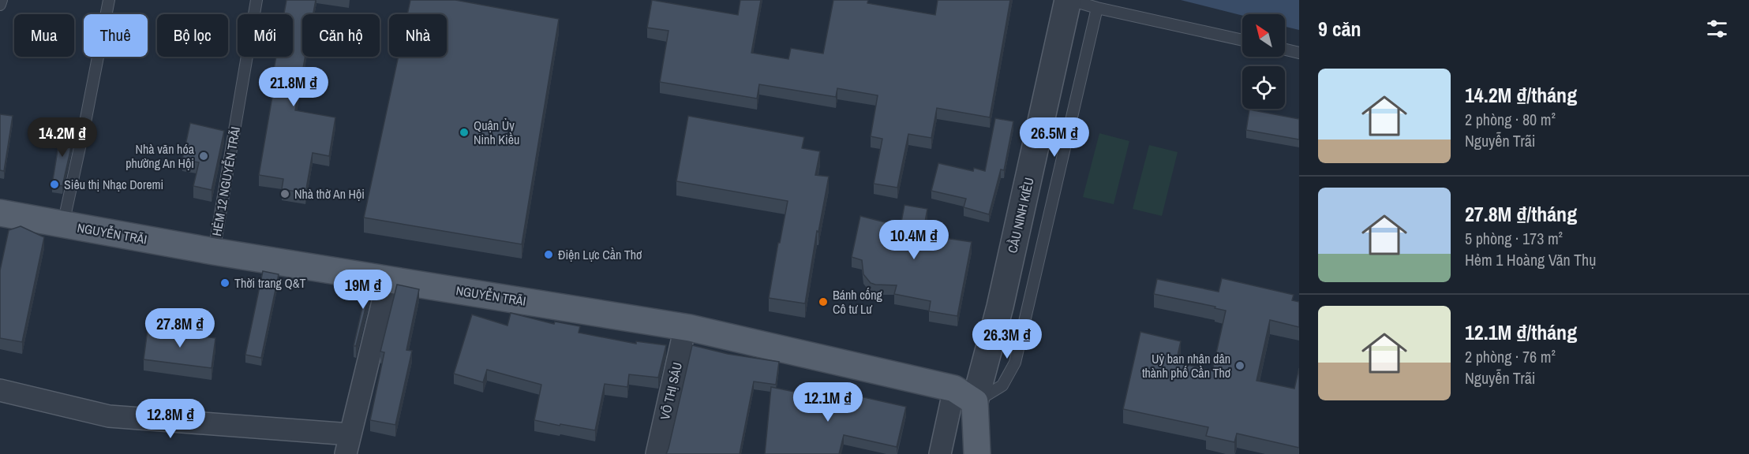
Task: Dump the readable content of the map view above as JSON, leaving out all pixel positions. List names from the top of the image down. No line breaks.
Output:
{"streets":{"main road":["NGUYỄN TRÃI"],"street":["CẦU NINH KIỀU","VÕ THỊ SÁU"],"lane":["HẺM 12 NGUYỄN TRÃI"]},"crossings":[["HẺM 12 NGUYỄN TRÃI","NGUYỄN TRÃI"],["CẦU NINH KIỀU","NGUYỄN TRÃI"],["NGUYỄN TRÃI","VÕ THỊ SÁU"]],"places":["Quận Ủy Ninh Kiều","Nhà văn hóa phường An Hội","Siêu thị Nhạc Doremi","Nhà thờ An Hội","Điện Lực Cần Thơ","Thời trang Q&T","Bánh cống Cô tư Lư","Uỷ ban nhân dân thành phố Cần Thơ"],"north":"top left","page":{"heading":"9 căn","chip":["Mua","Thuê","Bộ lọc","Mới","Căn hộ","Nhà"],"list":[{"name":"14.2M ₫/tháng","note":"2 phòng · 80 m² · Nguyễn Trãi"},{"name":"27.8M ₫/tháng","note":"5 phòng · 173 m² · Hẻm 1 Hoàng Văn Thụ"},{"name":"12.1M ₫/tháng","note":"2 phòng · 76 m² · Nguyễn Trãi"}],"price":["21.8M ₫","14.2M ₫","26.5M ₫","10.4M ₫","19M ₫","27.8M ₫","26.3M ₫","12.1M ₫","12.8M ₫"]}}
